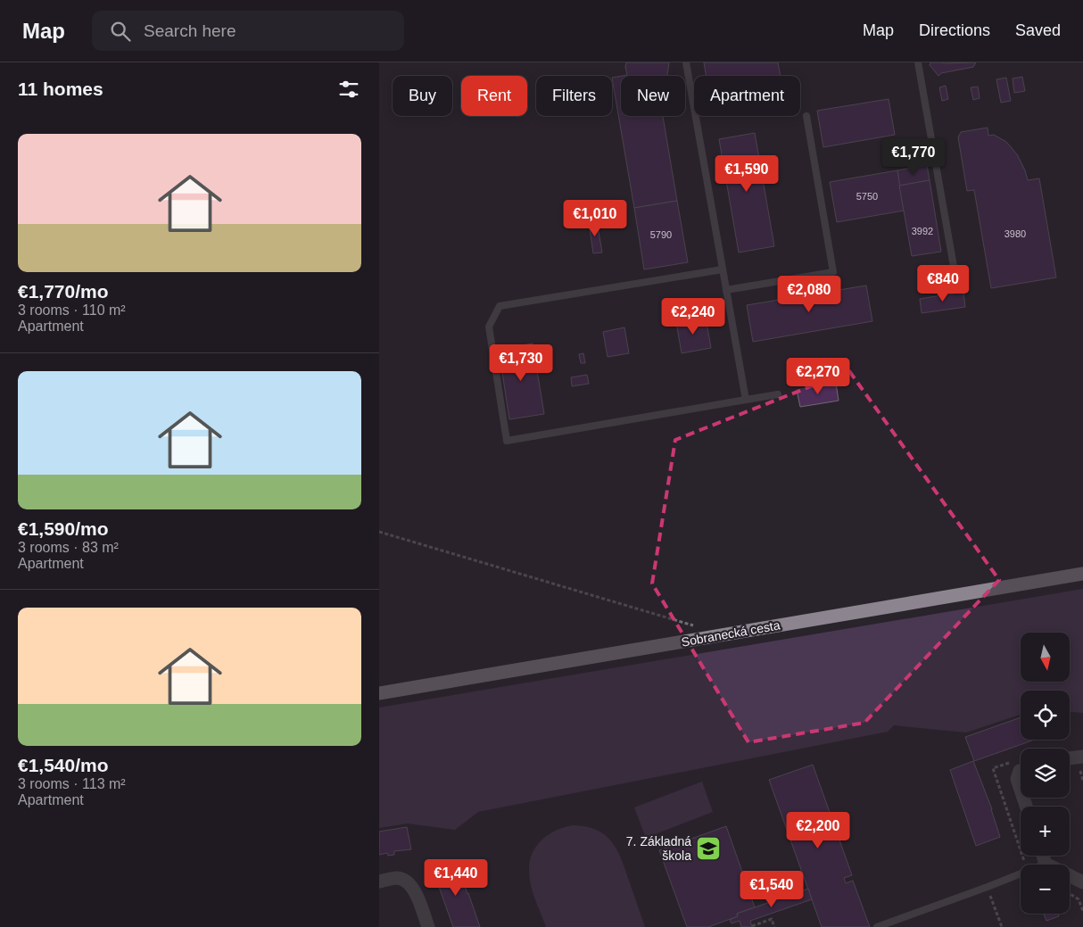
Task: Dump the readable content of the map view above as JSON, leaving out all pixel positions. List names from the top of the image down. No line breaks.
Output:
{"streets":{"main road":["Sobranecká cesta"]},"places":{"school or university":["7. Základná škola"]},"house_numbers":["5750","3992","3980","5790"],"north":"bottom","page":{"header":"Map","search":"Search here","nav":["Map","Directions","Saved"],"heading":"11 homes","chip":["Buy","Rent","Filters","New","Apartment"],"list":[{"name":"€1,770/mo","note":"3 rooms · 110 m² · Apartment"},{"name":"€1,590/mo","note":"3 rooms · 83 m² · Apartment"},{"name":"€1,540/mo","note":"3 rooms · 113 m² · Apartment"}],"price":["€1,770","€1,590","€1,010","€840","€2,080","€2,240","€1,730","€2,270","€2,200","€1,440","€1,540"],"map_buttons":["+","−"]}}
